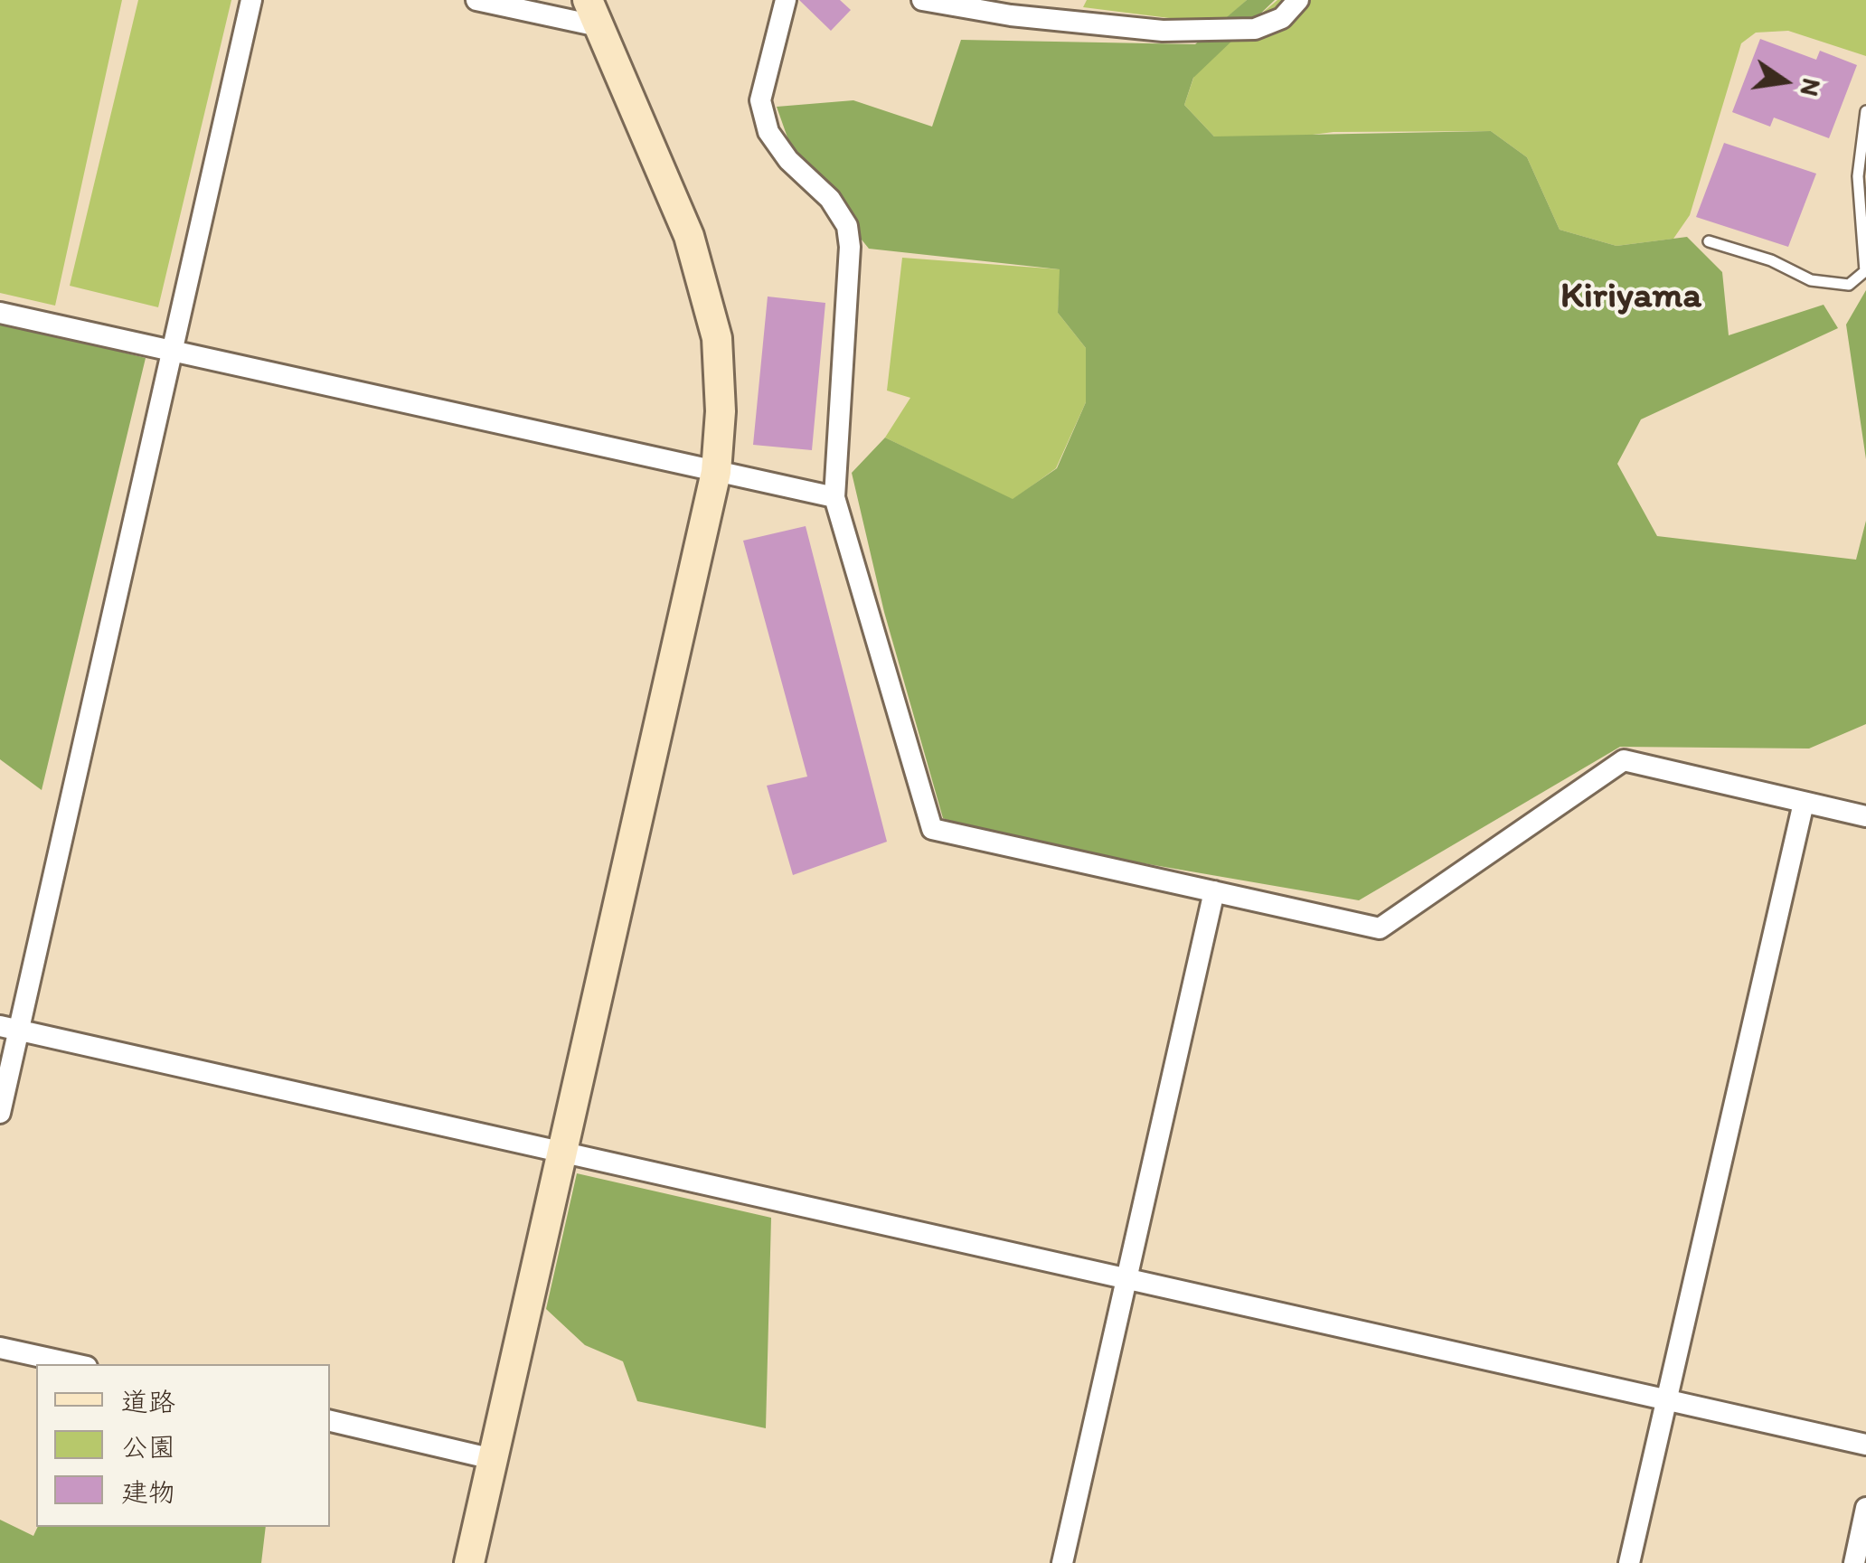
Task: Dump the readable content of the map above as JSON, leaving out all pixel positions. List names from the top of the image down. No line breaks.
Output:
{"districts":["Kiriyama"],"legend":["道路","公園","建物"],"north":"right"}
